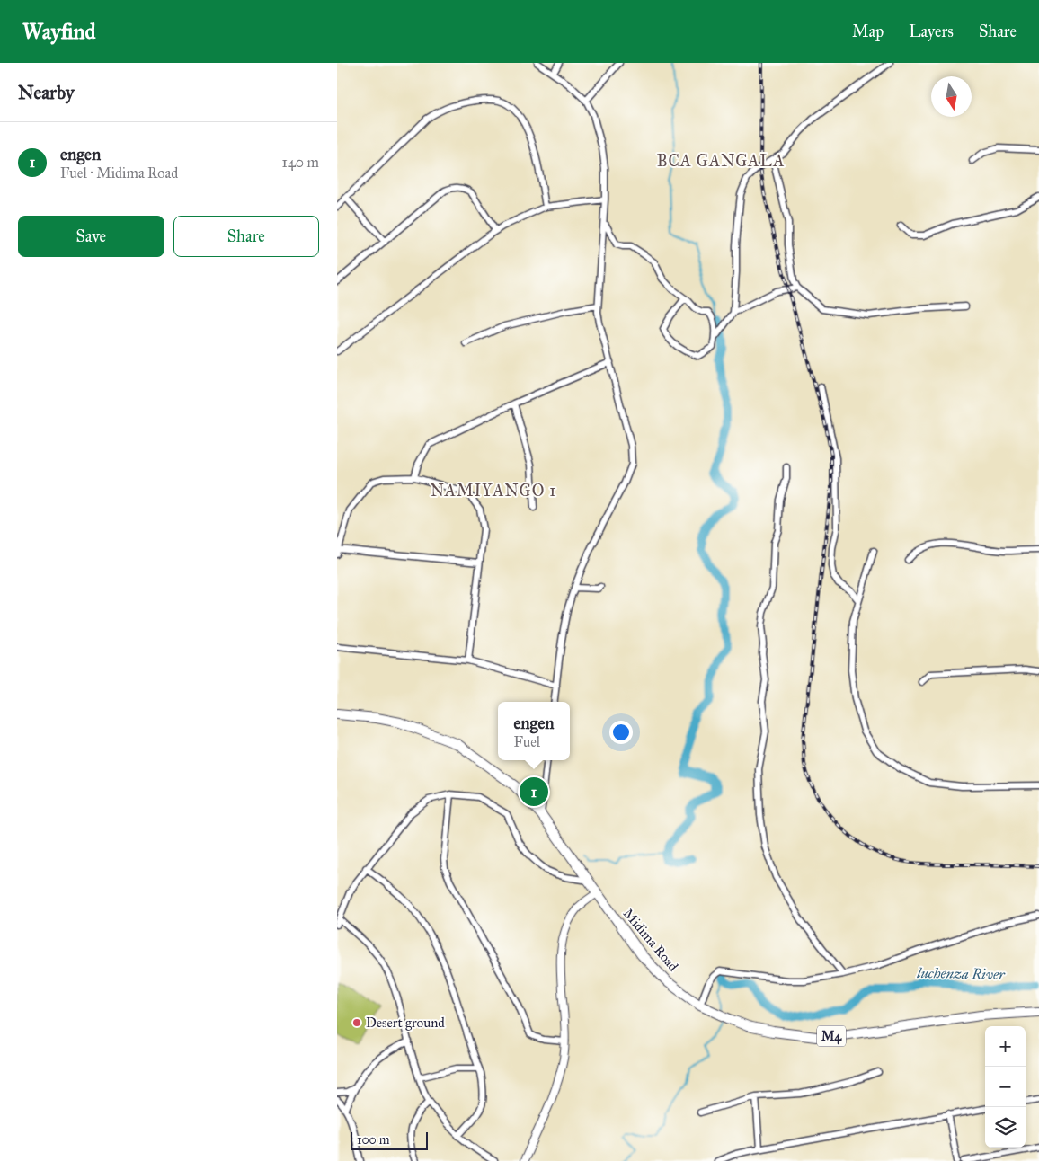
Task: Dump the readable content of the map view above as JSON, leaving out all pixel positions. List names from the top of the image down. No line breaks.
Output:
{"streets":{"main road":["Midima Road","M4"]},"districts":["BCA GANGALA","NAMIYANGO 1"],"water":["luchenza River"],"places":["Desert ground"],"scale_bar":"100 m","north":"bottom","page":{"header":"Wayfind","nav":["Map","Layers","Share"],"heading":"Nearby","list":[{"mark":"1","name":"engen","note":"Fuel · Midima Road","value":"140 m"}],"buttons":["Save","Share"],"popup":["engen","Fuel"],"pins":"1","map_buttons":["+","−"],"scale":"100 m"}}
